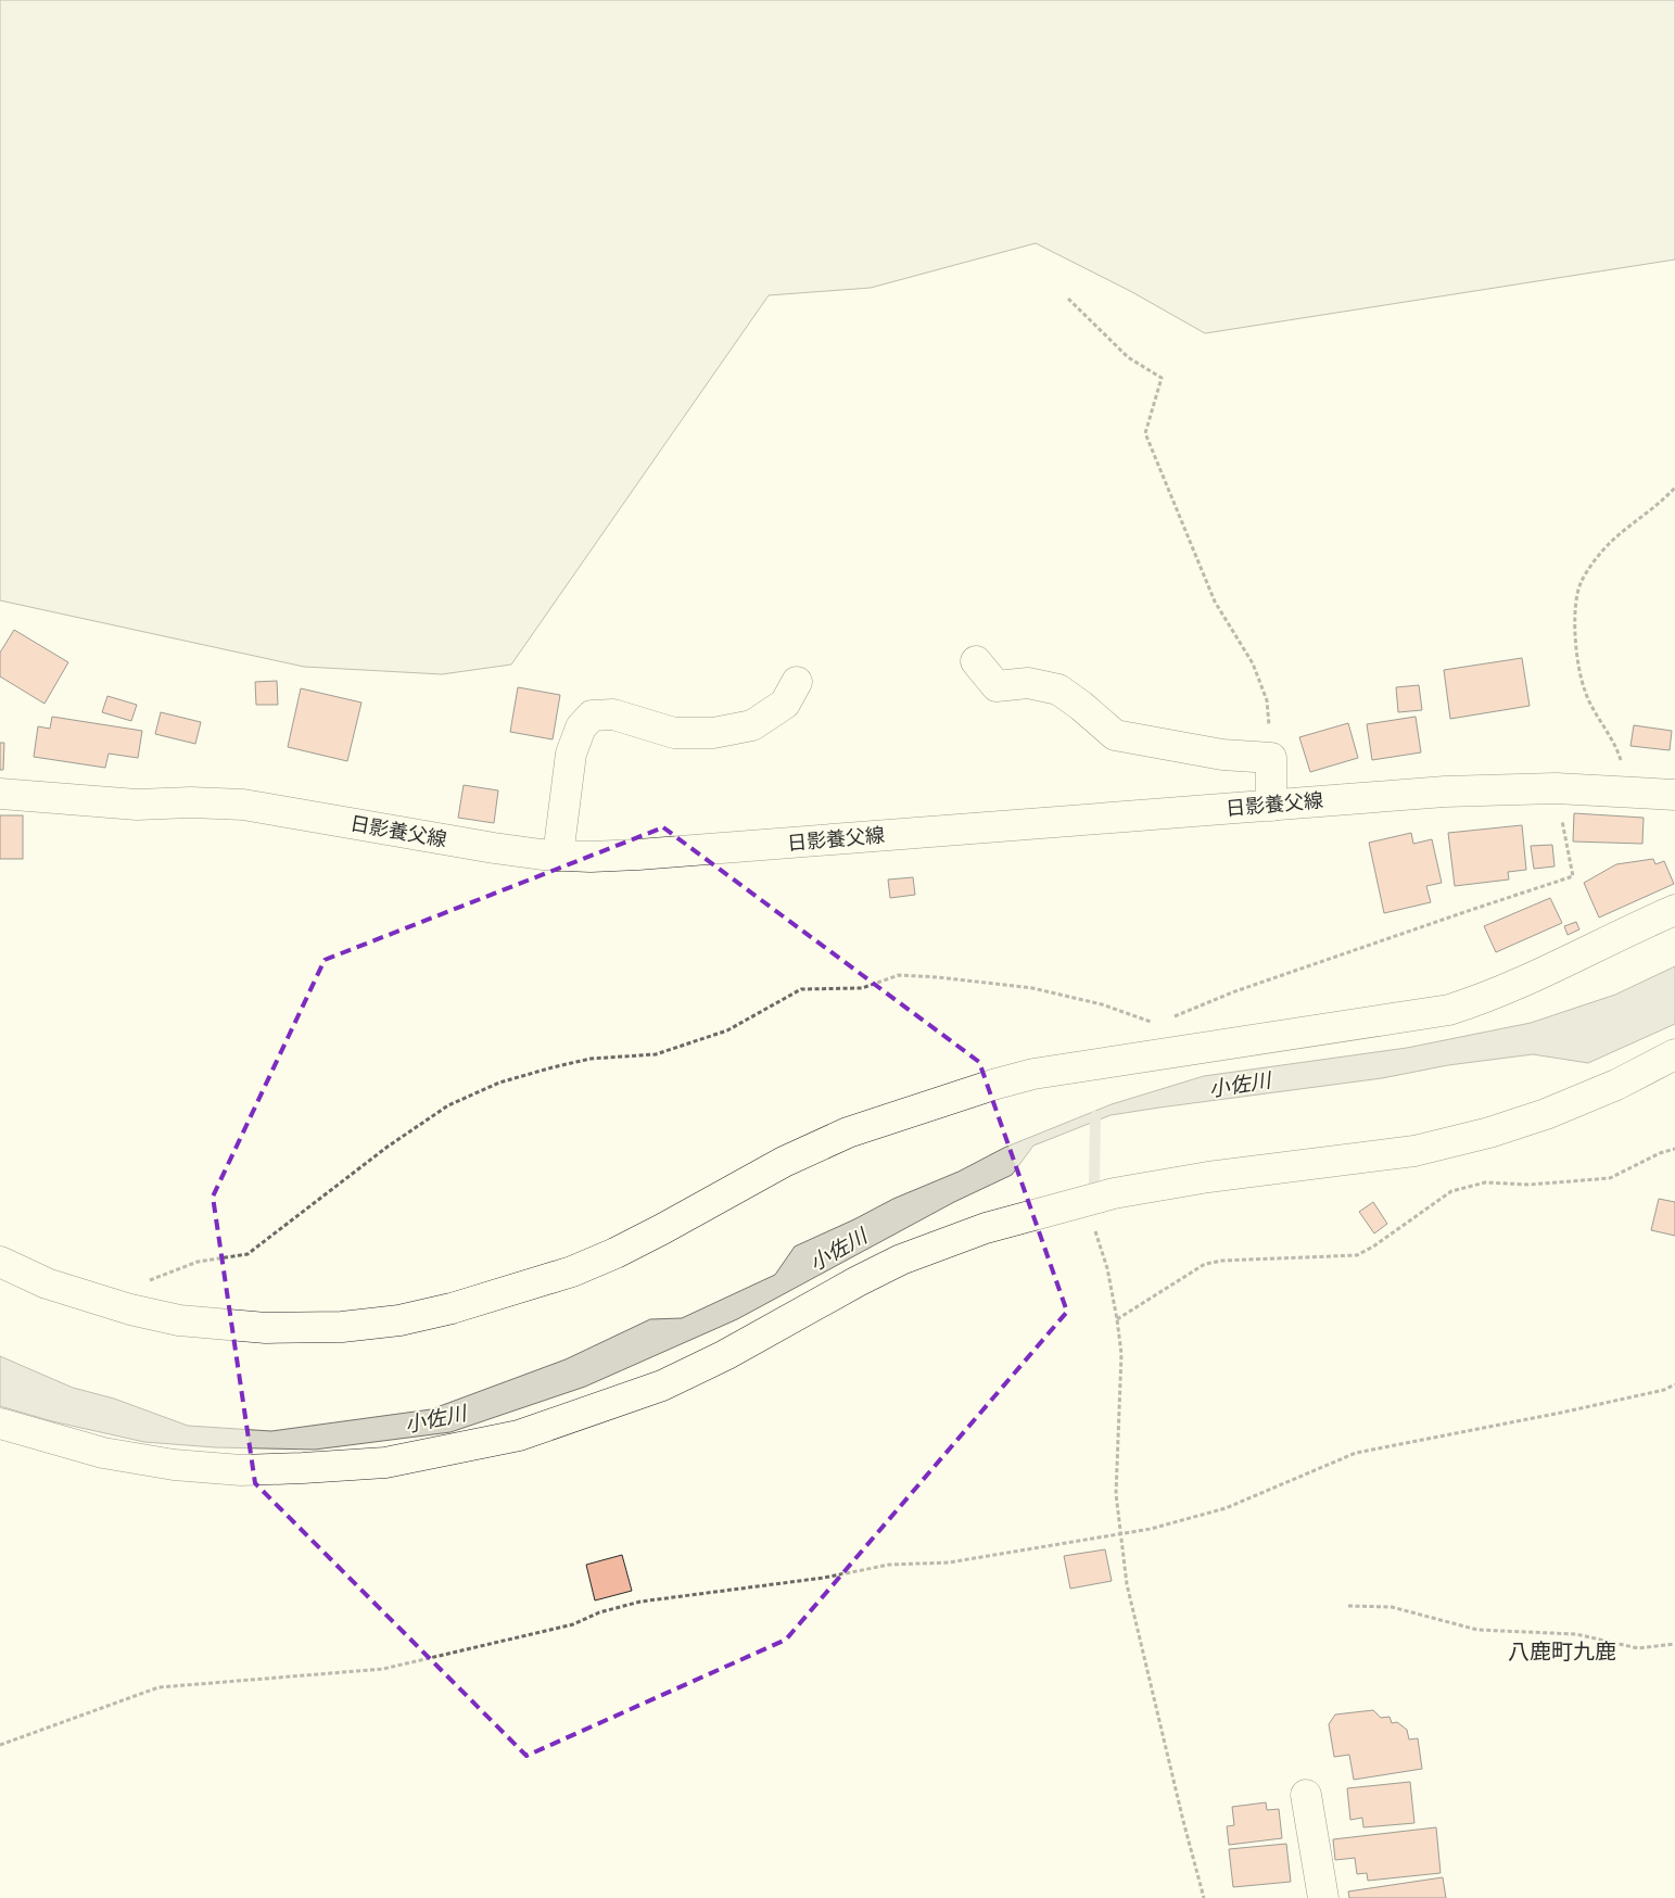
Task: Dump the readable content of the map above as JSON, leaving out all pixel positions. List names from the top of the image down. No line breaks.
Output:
{"streets":{"street":["日影養父線"]},"districts":["八鹿町九鹿"],"water":["小佐川"]}
